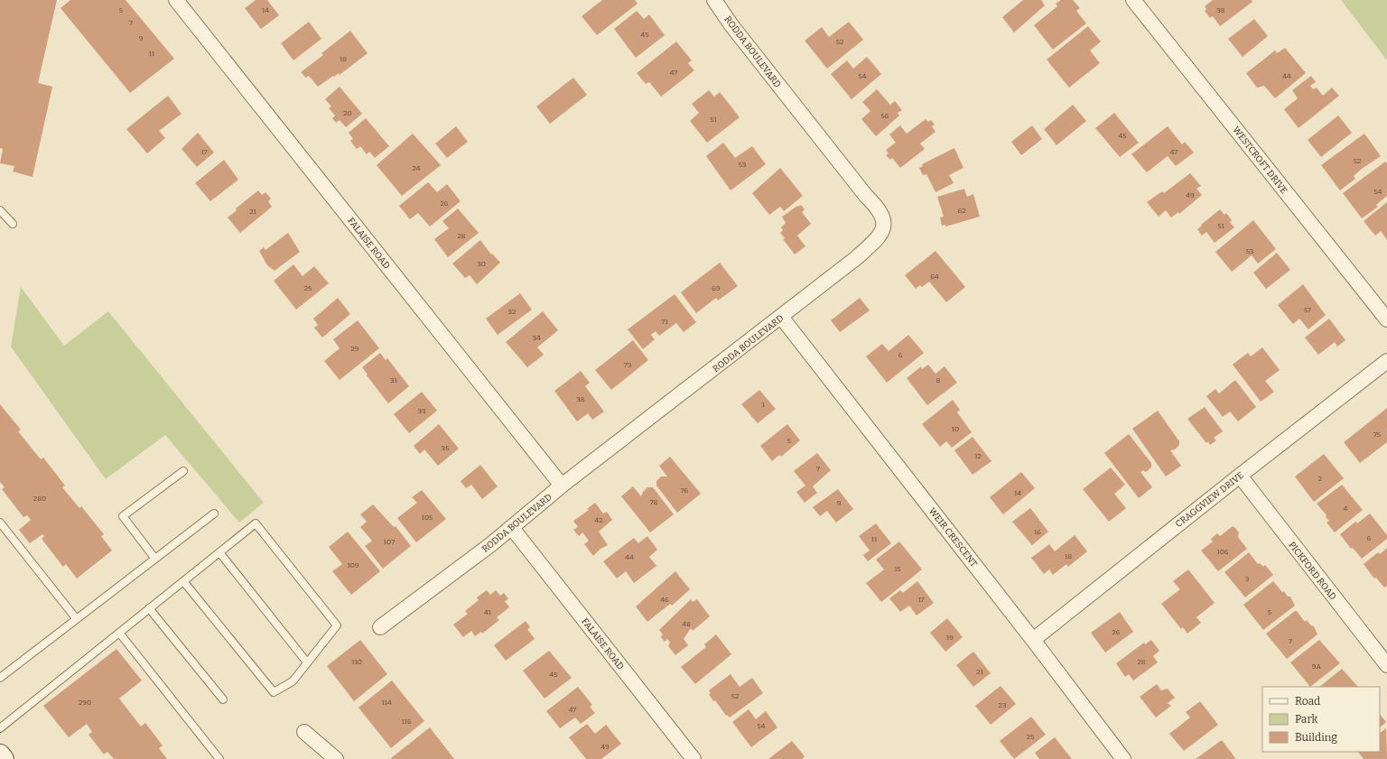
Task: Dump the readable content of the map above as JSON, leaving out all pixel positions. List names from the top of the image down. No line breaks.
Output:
{"streets":{"street":["RODDA BOULEVARD","WESTCROFT DRIVE","FALAISE ROAD","CRAGGVIEW DRIVE","WEIR CRESCENT","PICKFORD ROAD"]},"crossings":[["RODDA BOULEVARD","FALAISE ROAD"],["RODDA BOULEVARD","WEIR CRESCENT"],["CRAGGVIEW DRIVE","WEIR CRESCENT"],["CRAGGVIEW DRIVE","PICKFORD ROAD"]],"house_numbers":["5","14","38","7","45","9","52","11","18","47","54","44","20","56","51","45","17","47","52","53","24","54","49","26","62","21","51","28","53","30","64","25","69","57","32","71","34","29","6","73","31","8","38","1","33","10","75","5","35","12","7","2","76","14","280","78","9","4","105","42","16","6","11","107","106","18","44","109","15","3","46","17","41","5","48","26","19","7","110","28","9A","21","45","52","290","114","23","47","116","54","25","49"],"legend":["Road","Park","Building"]}
